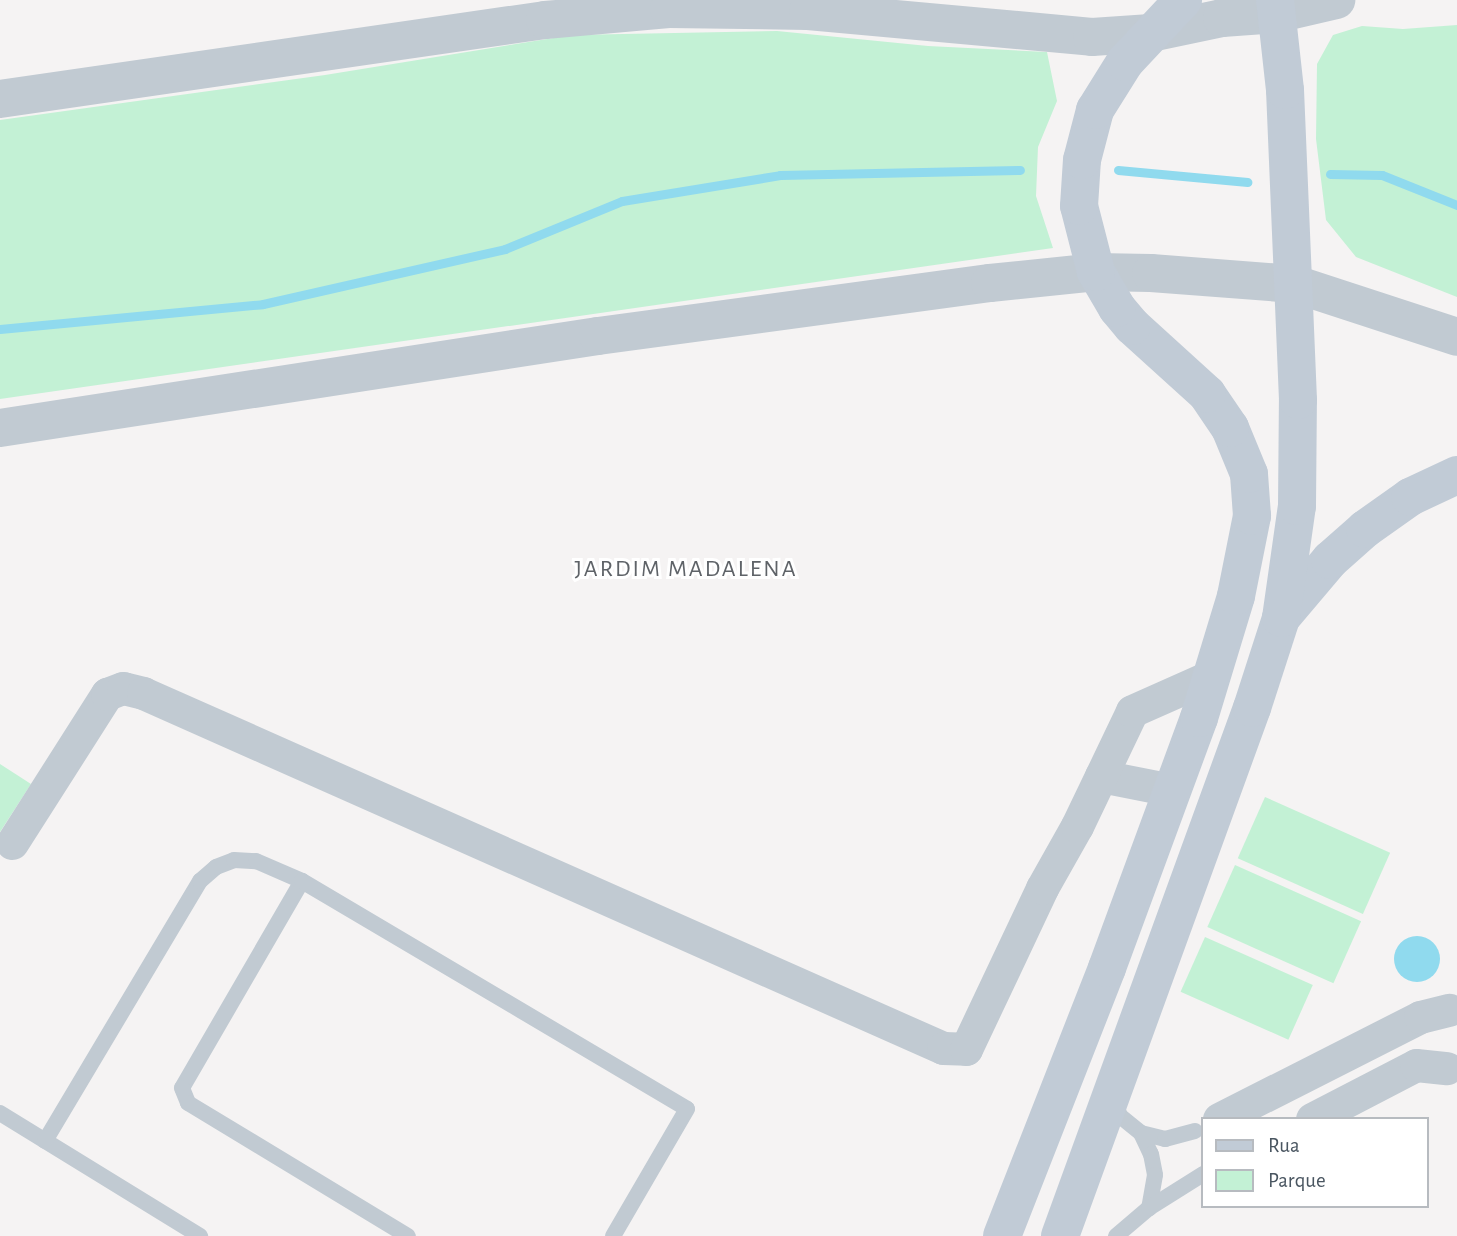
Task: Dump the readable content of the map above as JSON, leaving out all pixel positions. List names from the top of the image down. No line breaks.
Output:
{"districts":["JARDIM MADALENA"],"legend":["Rua","Parque"]}
